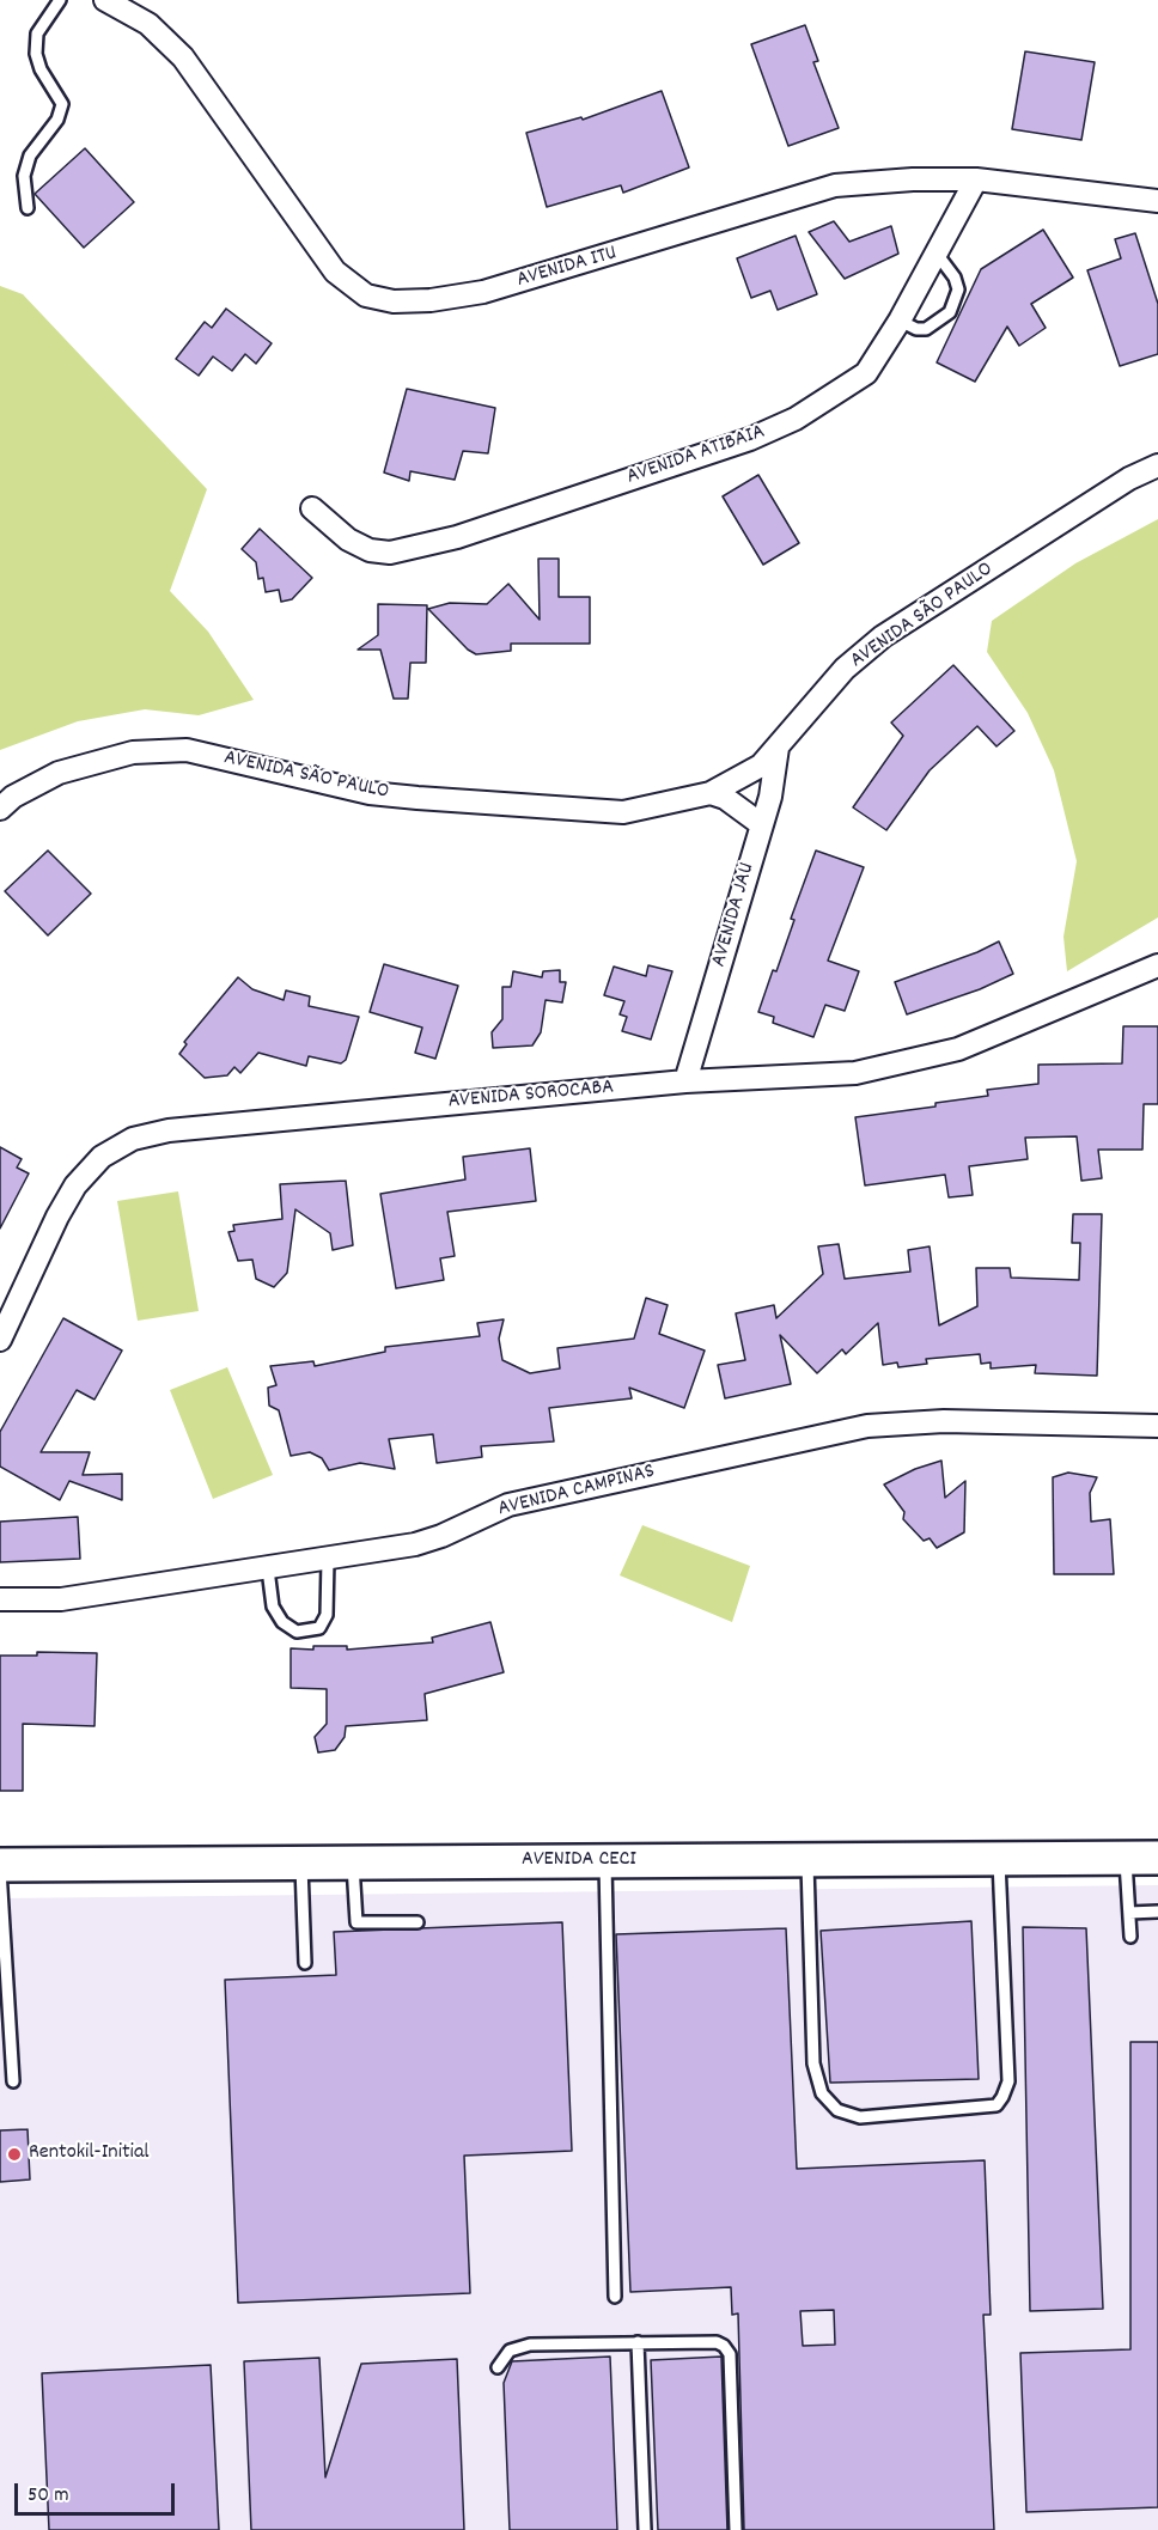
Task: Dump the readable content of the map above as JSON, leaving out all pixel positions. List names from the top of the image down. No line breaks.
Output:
{"streets":{"main road":["AVENIDA CECI"],"street":["AVENIDA ITU","AVENIDA ATIBAIA","AVENIDA SÃO PAULO","AVENIDA JAU","AVENIDA SOROCABA","AVENIDA CAMPINAS"]},"crossings":[["AVENIDA ITU","AVENIDA ATIBAIA"],["AVENIDA SÃO PAULO","AVENIDA JAU"],["AVENIDA JAU","AVENIDA SOROCABA"]],"places":["Rentokil-Initial"],"scale_bar":"50 m"}
